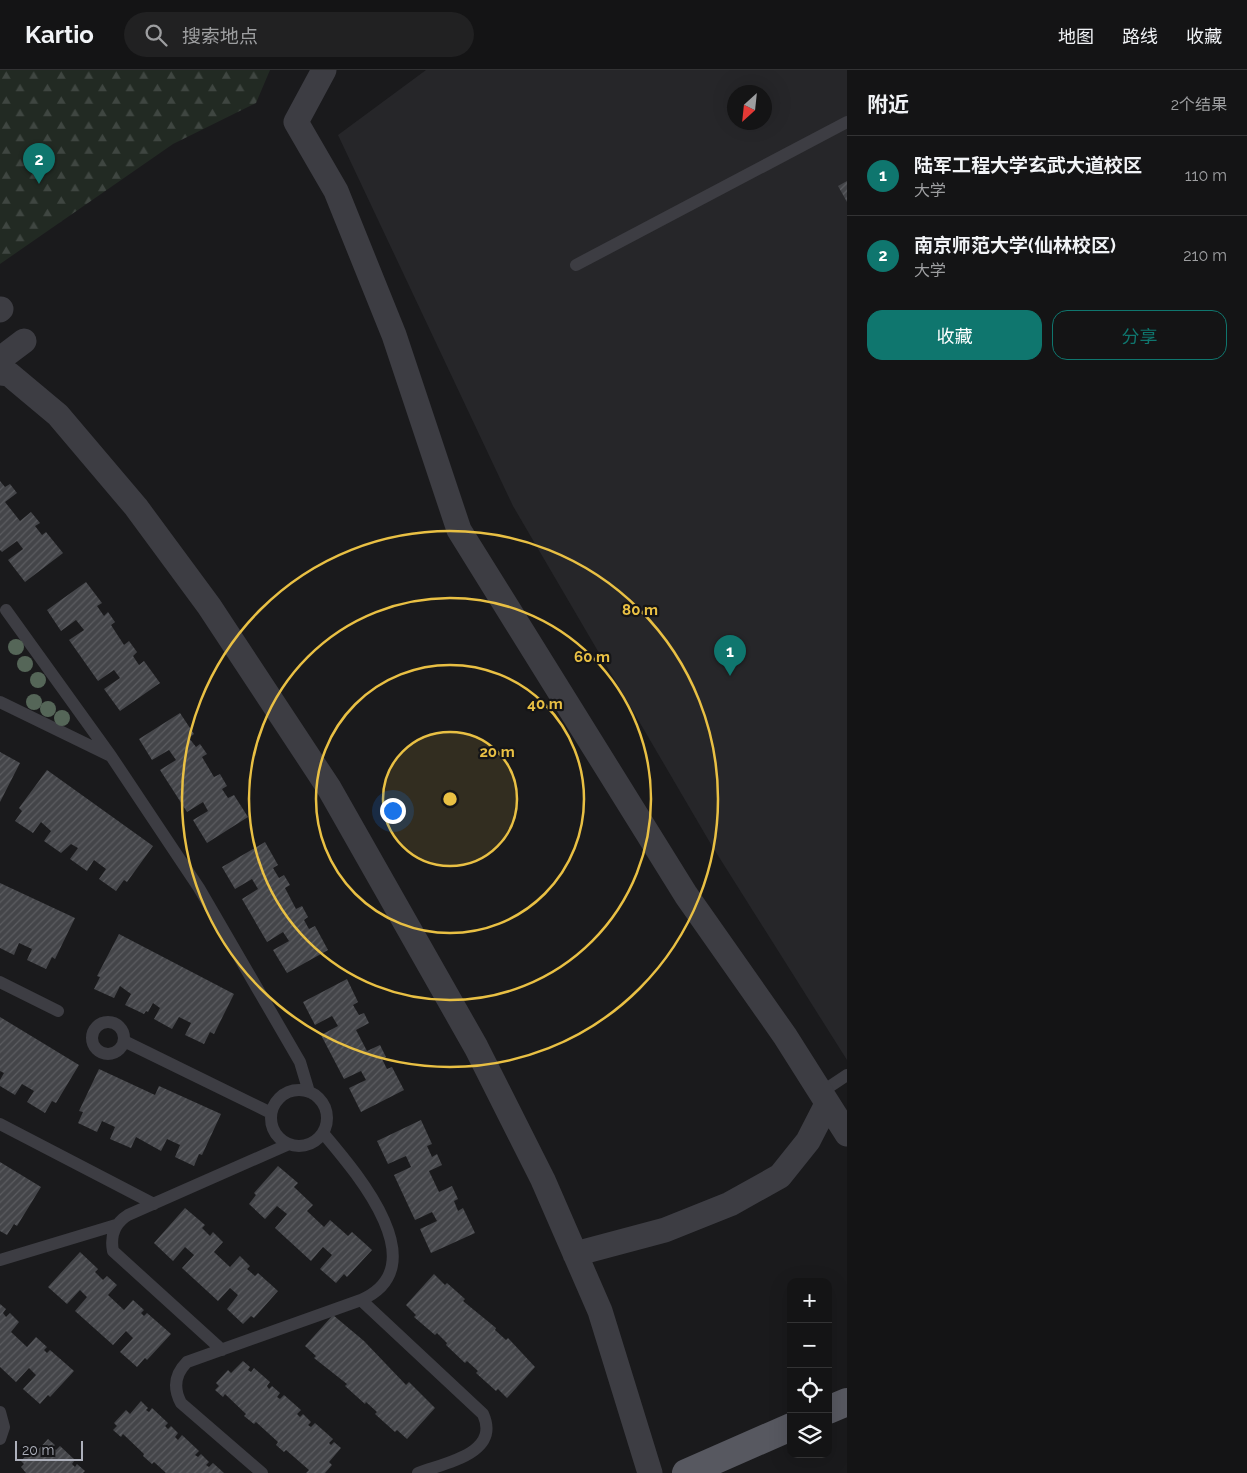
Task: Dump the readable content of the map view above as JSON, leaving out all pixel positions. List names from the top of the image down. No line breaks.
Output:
{"scale_bar":"20 m","north":"bottom left","page":{"header":"Kartio","search":"搜索地点","nav":["地图","路线","收藏"],"heading":["附近","2个结果"],"list":[{"mark":"1","name":"陆军工程大学玄武大道校区","note":"大学","value":"110 m"},{"mark":"2","name":"南京师范大学(仙林校区)","note":"大学","value":"210 m"}],"pins":["2","1"],"buttons":["收藏","分享"],"map_buttons":["+","−"],"scale":"20 m"},"rings":["80 m","60 m","40 m","20 m"]}
